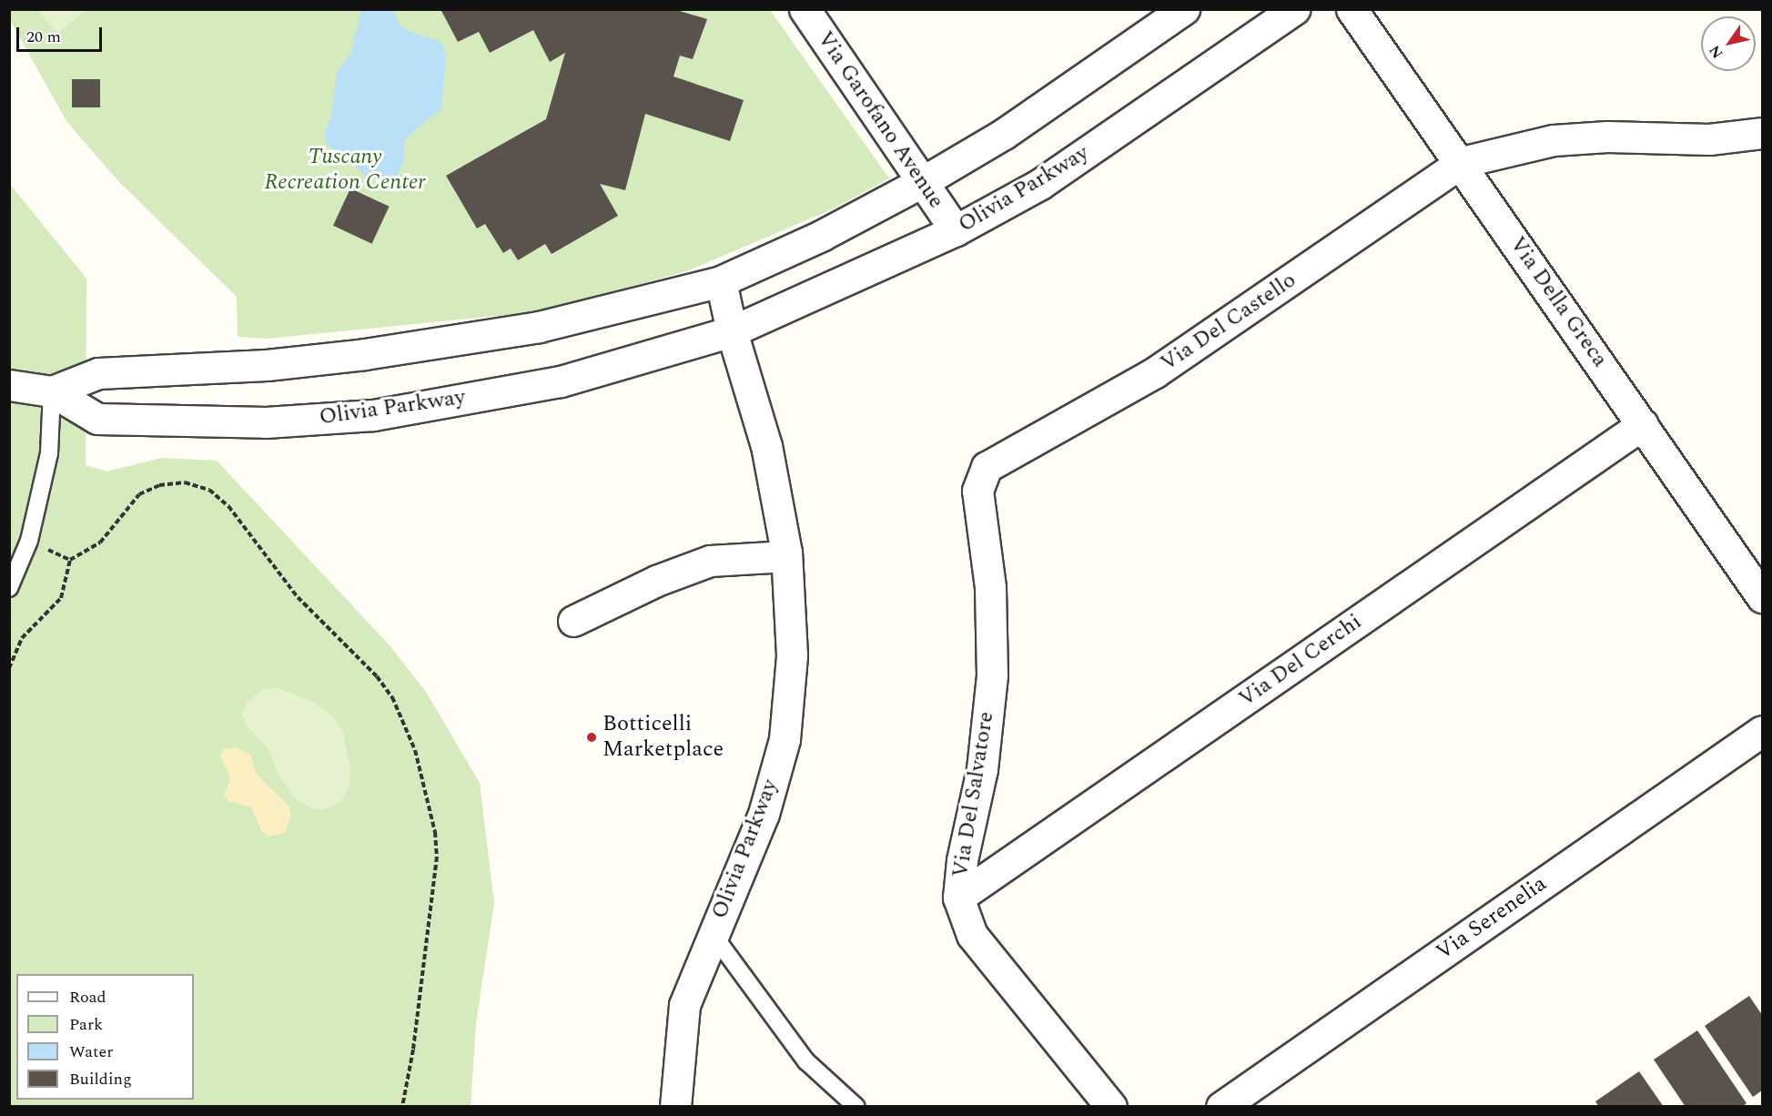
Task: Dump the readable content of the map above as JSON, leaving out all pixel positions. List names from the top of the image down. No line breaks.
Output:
{"streets":{"street":["Via Garofano Avenue","Olivia Parkway","Via Della Greca","Via Del Castello","Via Del Cerchi","Via Del Salvatore","Via Serenelia"]},"crossings":[["Via Garofano Avenue","Olivia Parkway"],["Via Della Greca","Via Del Castello"],["Via Della Greca","Via Del Cerchi"],["Via Del Castello","Via Del Salvatore"],["Via Del Cerchi","Via Del Salvatore"]],"parks":["Tuscany Recreation Center"],"places":["Botticelli Marketplace"],"legend":["Road","Park","Water","Building"],"scale_bar":"20 m","north":"bottom left"}
